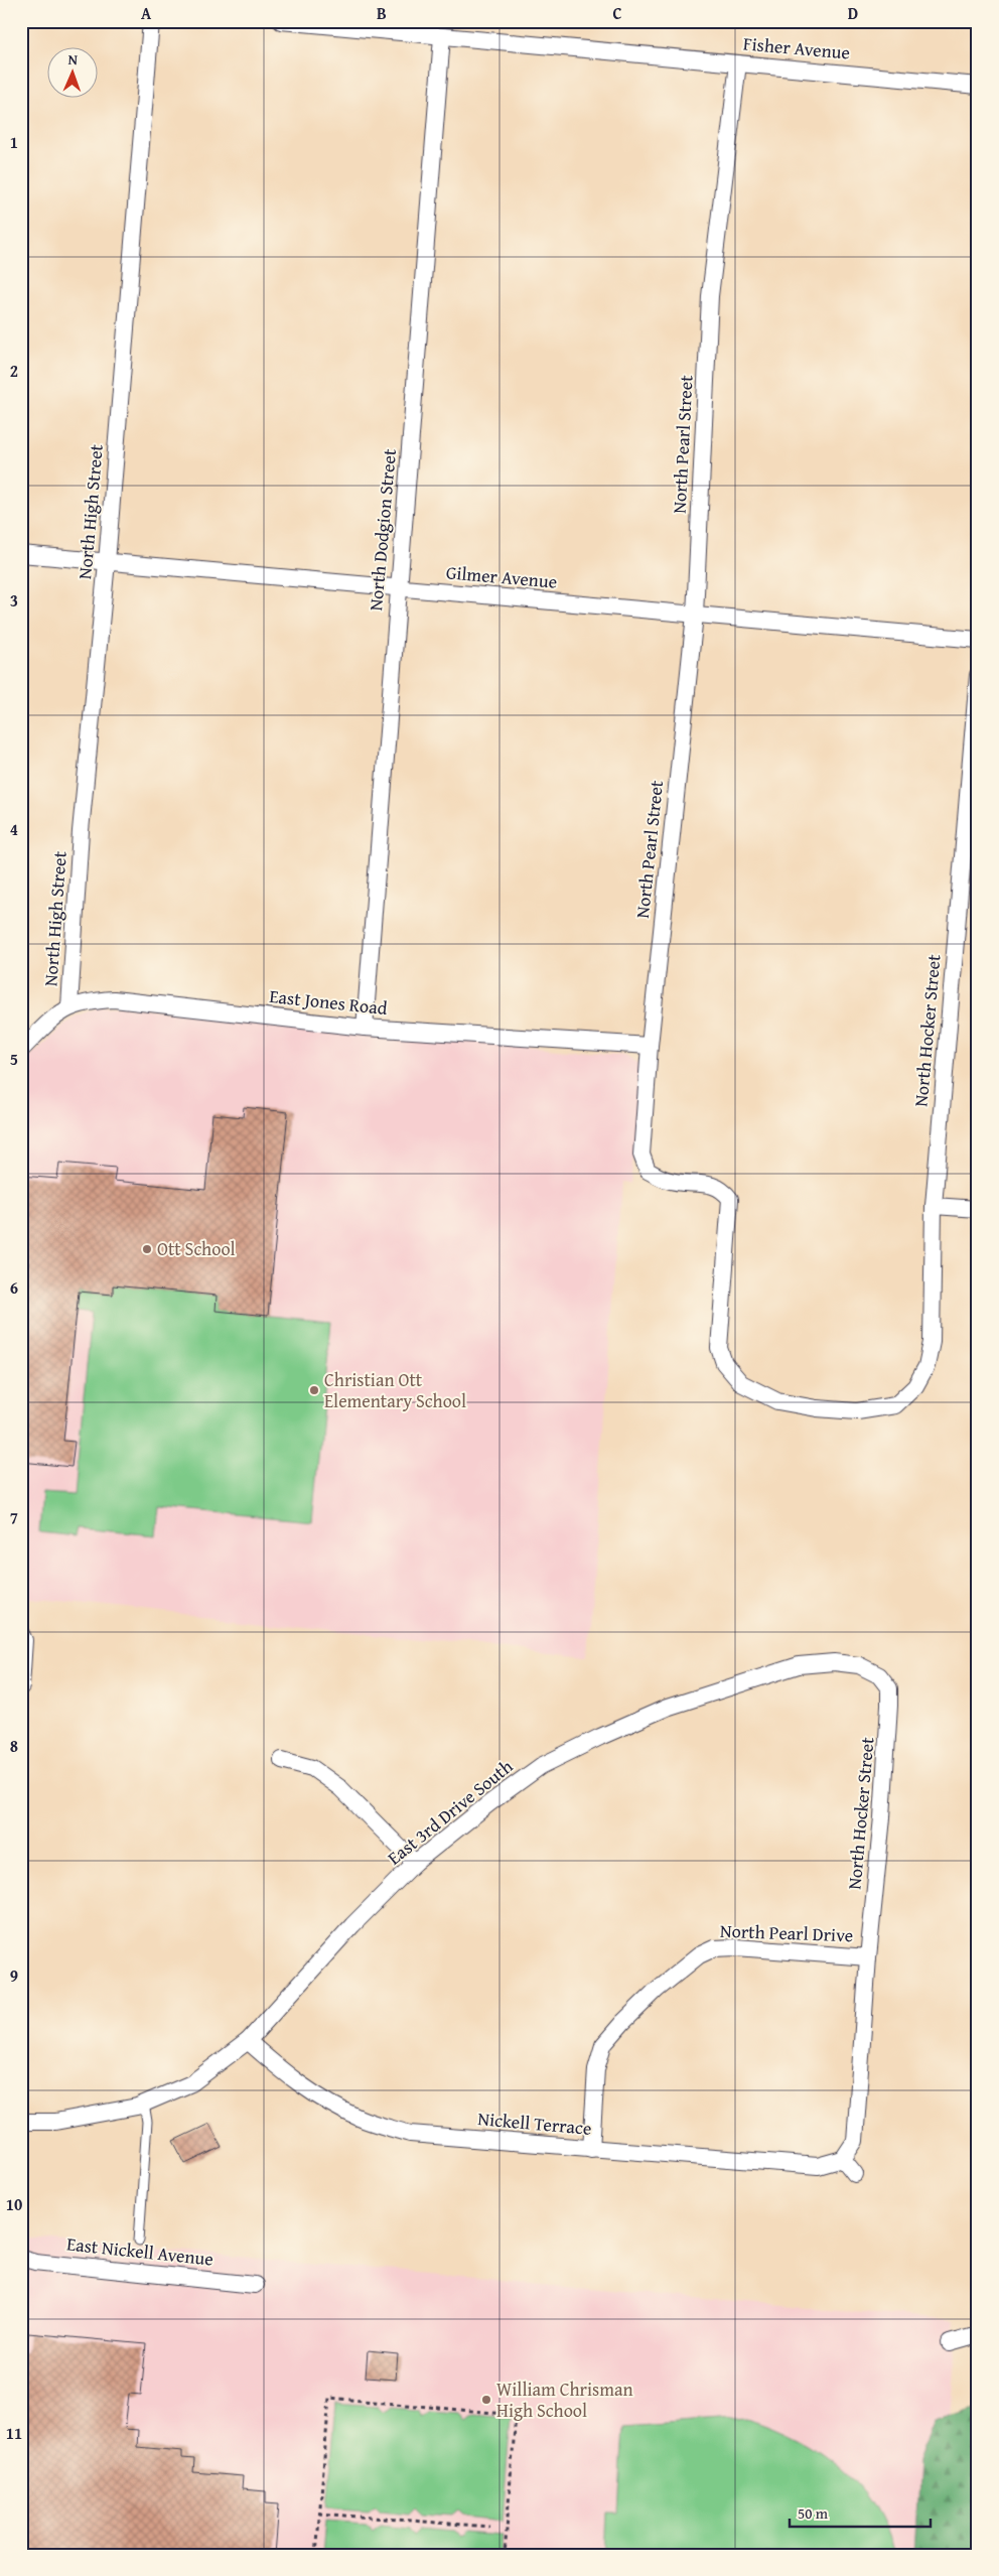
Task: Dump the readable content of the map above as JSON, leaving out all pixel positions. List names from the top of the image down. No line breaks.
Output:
{"streets":{"street":["Fisher Avenue","North Pearl Street","North High Street","North Dodgion Street","Gilmer Avenue","East Jones Road","North Hocker Street","East 3rd Drive South","North Pearl Drive","Nickell Terrace","East Nickell Avenue"]},"crossings":[["Fisher Avenue","North Pearl Street"],["Fisher Avenue","North Dodgion Street"],["North Pearl Street","Gilmer Avenue"],["North Pearl Street","East Jones Road"],["North Pearl Street","North Hocker Street"],["North High Street","Gilmer Avenue"],["North High Street","East Jones Road"],["North Dodgion Street","Gilmer Avenue"],["North Dodgion Street","East Jones Road"],["North Hocker Street","East 3rd Drive South"],["North Hocker Street","North Pearl Drive"],["North Hocker Street","Nickell Terrace"],["East 3rd Drive South","Nickell Terrace"],["North Pearl Drive","Nickell Terrace"]],"places":["Ott School","Christian Ott Elementary School","William Chrisman High School"],"scale_bar":"50 m","north":"top","grid":{"columns":["A","B","C","D"],"rows":["1","2","3","4","5","6","7","8","9","10","11"]}}
